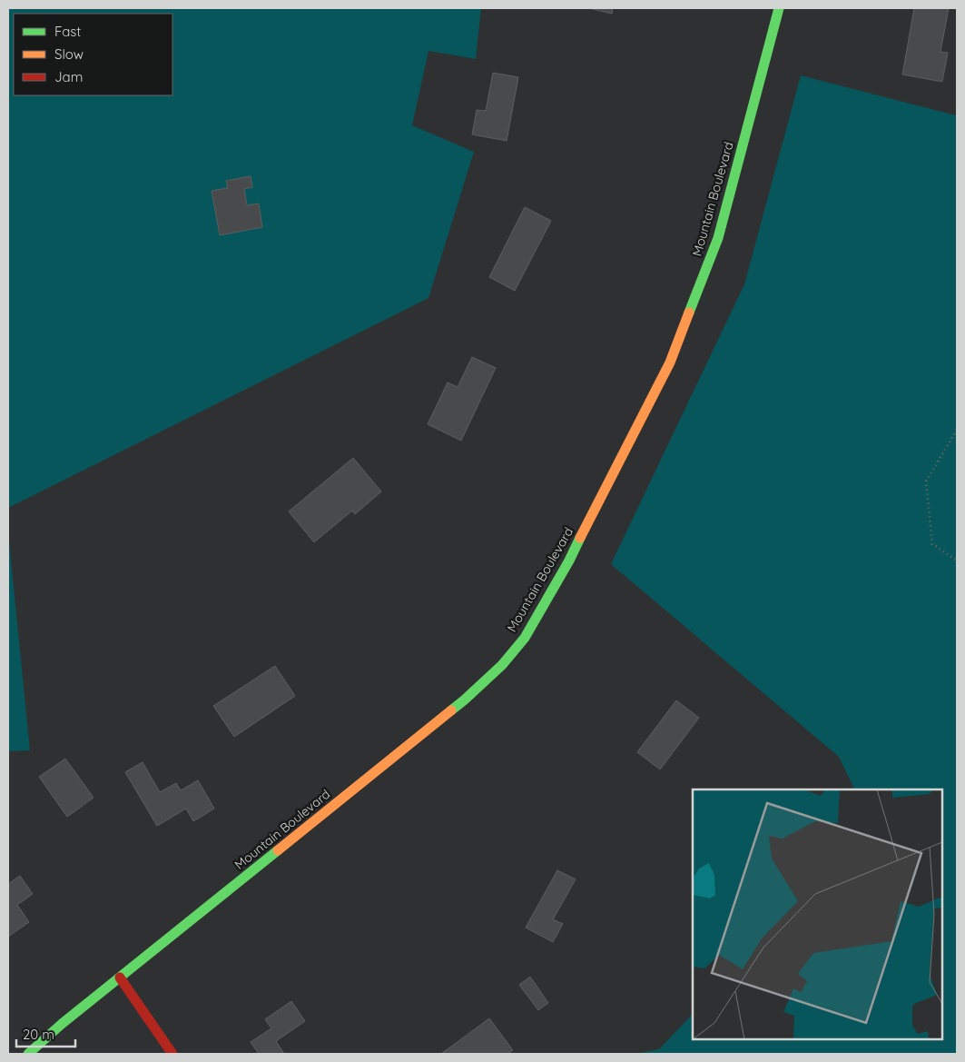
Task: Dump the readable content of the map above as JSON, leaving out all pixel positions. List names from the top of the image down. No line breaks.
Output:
{"streets":{"street":["Mountain Boulevard"]},"legend":["Fast","Slow","Jam"],"scale_bar":"20 m"}
